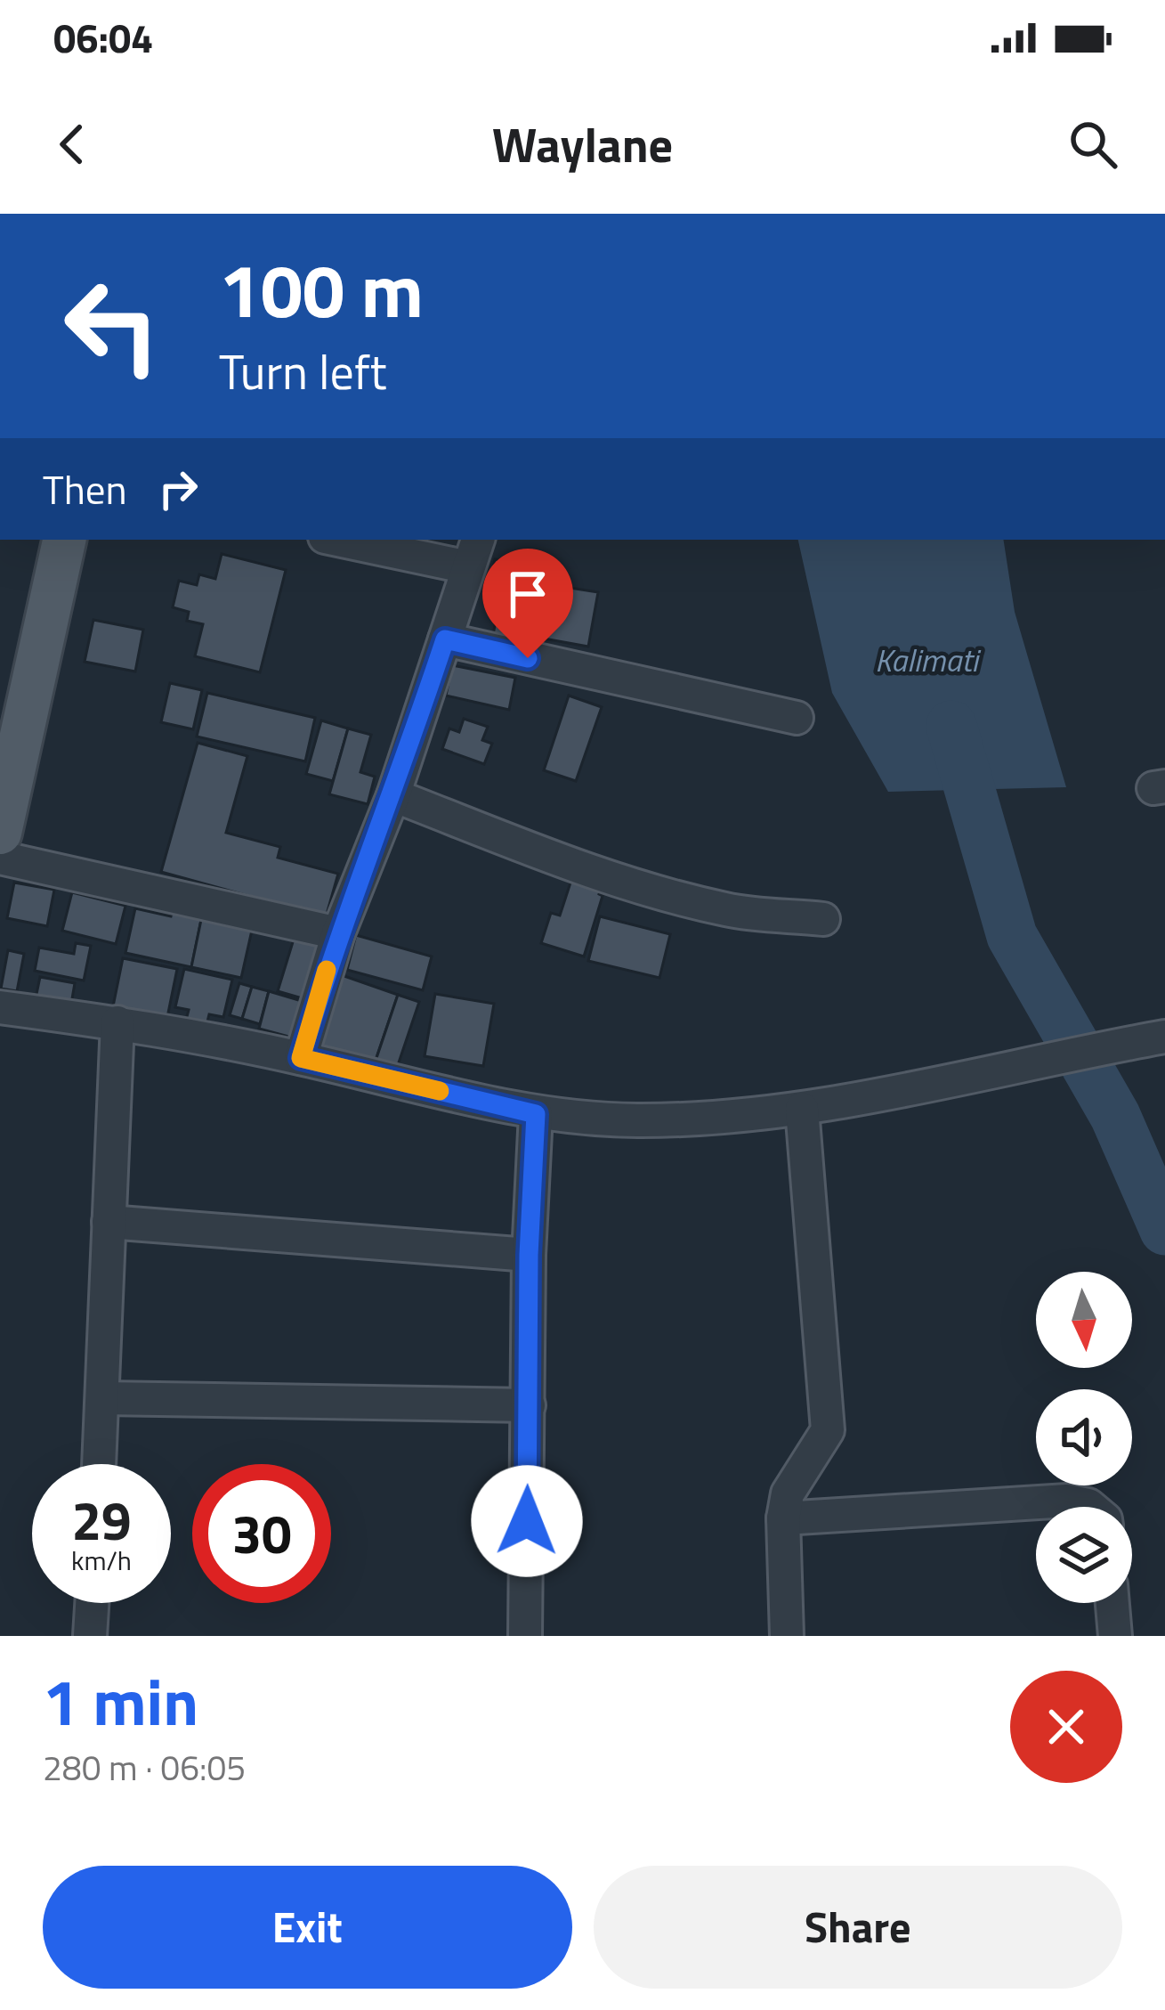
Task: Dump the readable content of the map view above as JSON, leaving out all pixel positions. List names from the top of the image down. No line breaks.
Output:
{"water":["Kalimati"],"north":"bottom","page":{"status":"06:04","header":"Waylane","turn":["100 m","Turn left"],"then":"Then","speed":"29 km/h","limit":"30","heading":["1 min","280 m · 06:05"],"buttons":["Exit","Share"]}}
